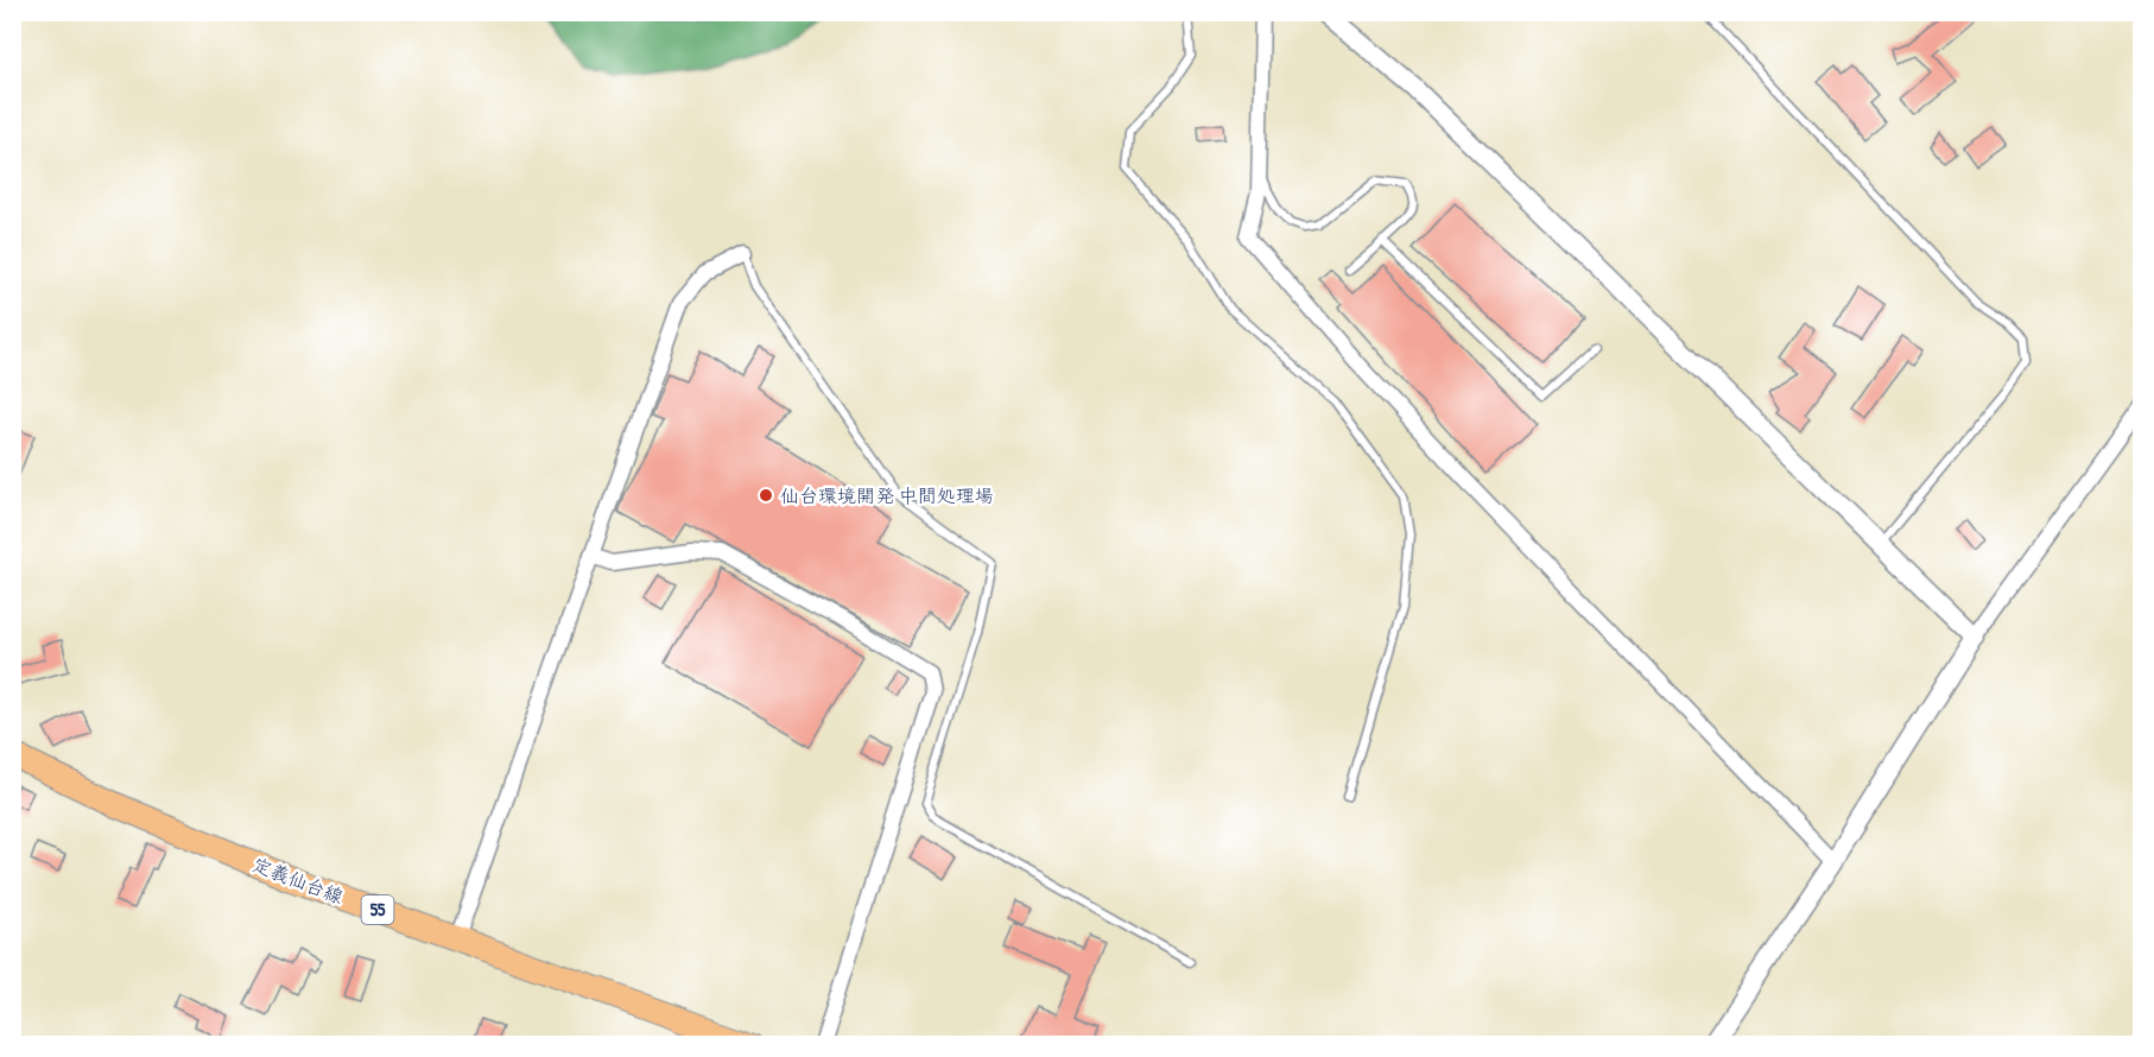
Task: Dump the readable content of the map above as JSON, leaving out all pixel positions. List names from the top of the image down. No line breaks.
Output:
{"streets":{"main road":["定義仙台線","55"]},"places":["仙台環境開発 中間処理場"]}
